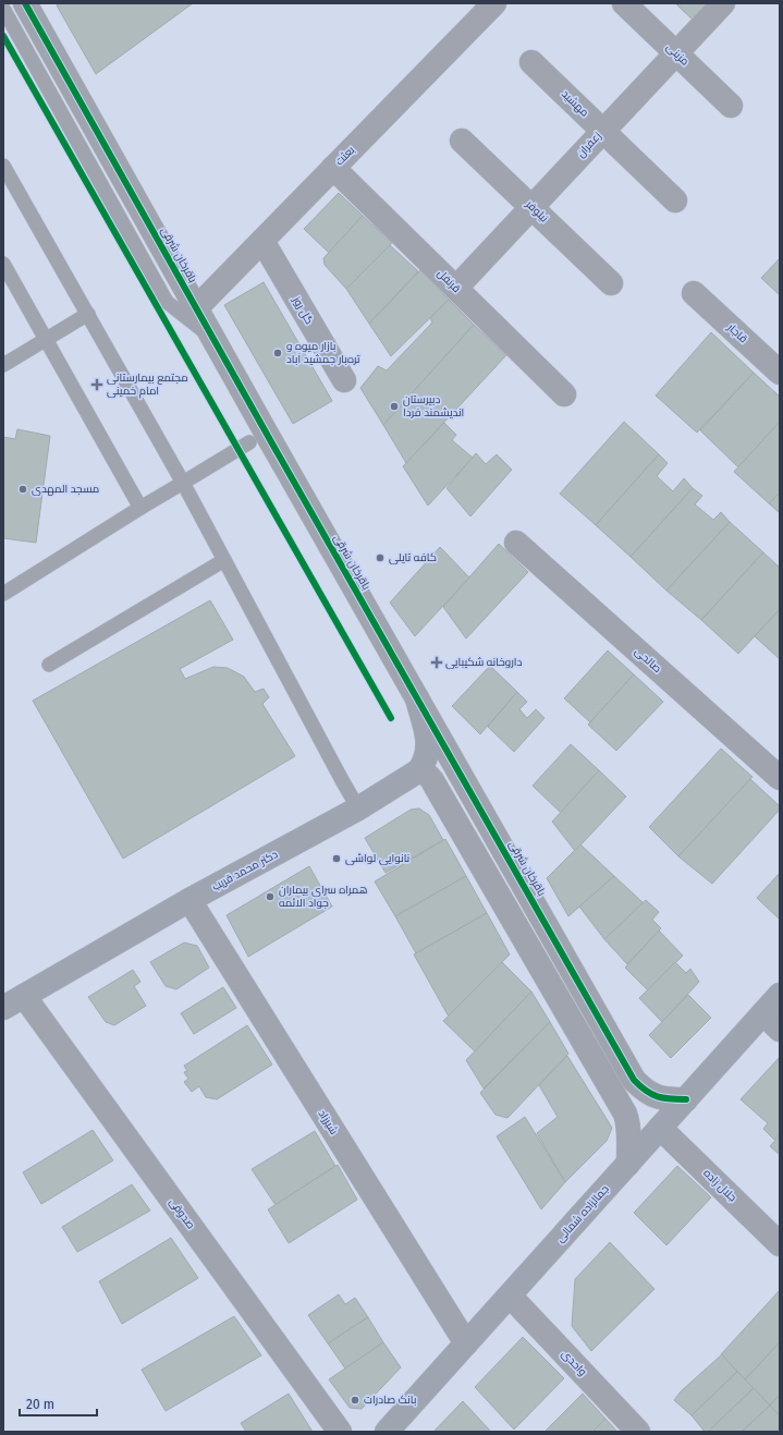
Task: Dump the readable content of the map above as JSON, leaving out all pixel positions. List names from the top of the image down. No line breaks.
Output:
{"streets":{"main road":["دکتر محمد قریب","جمالزاده شمالی"],"street":["مزینی","مهشید","زعفران","بعثت","نیلوفر","باقرخان شرقی","قرنفل","گل روز","قاجار","صالحی","شیرزاد","جلال زاده","صدوقی","واحدی"]},"crossings":[["مزینی","زعفران"],["مهشید","زعفران"],["زعفران","نیلوفر"],["زعفران","قرنفل"],["بعثت","باقرخان شرقی"],["بعثت","قرنفل"],["بعثت","گل روز"],["باقرخان شرقی","جمالزاده شمالی"],["دکتر محمد قریب","شیرزاد"],["دکتر محمد قریب","صدوقی"],["شیرزاد","جمالزاده شمالی"],["جلال زاده","جمالزاده شمالی"],["جمالزاده شمالی","واحدی"]],"places":{"other":["بازار میوه و تره‌بار جمشید آباد","دبیرستان اندیشمند فردا","مسجد المهدی","کافه تایلی","نانوایی لواشی","همراه سرای بیماران جواد الائمه","بانک صادرات"],"health":["مجتمع بیمارستانی امام خمینی","داروخانه شکیبایی"]},"scale_bar":"20 m"}
